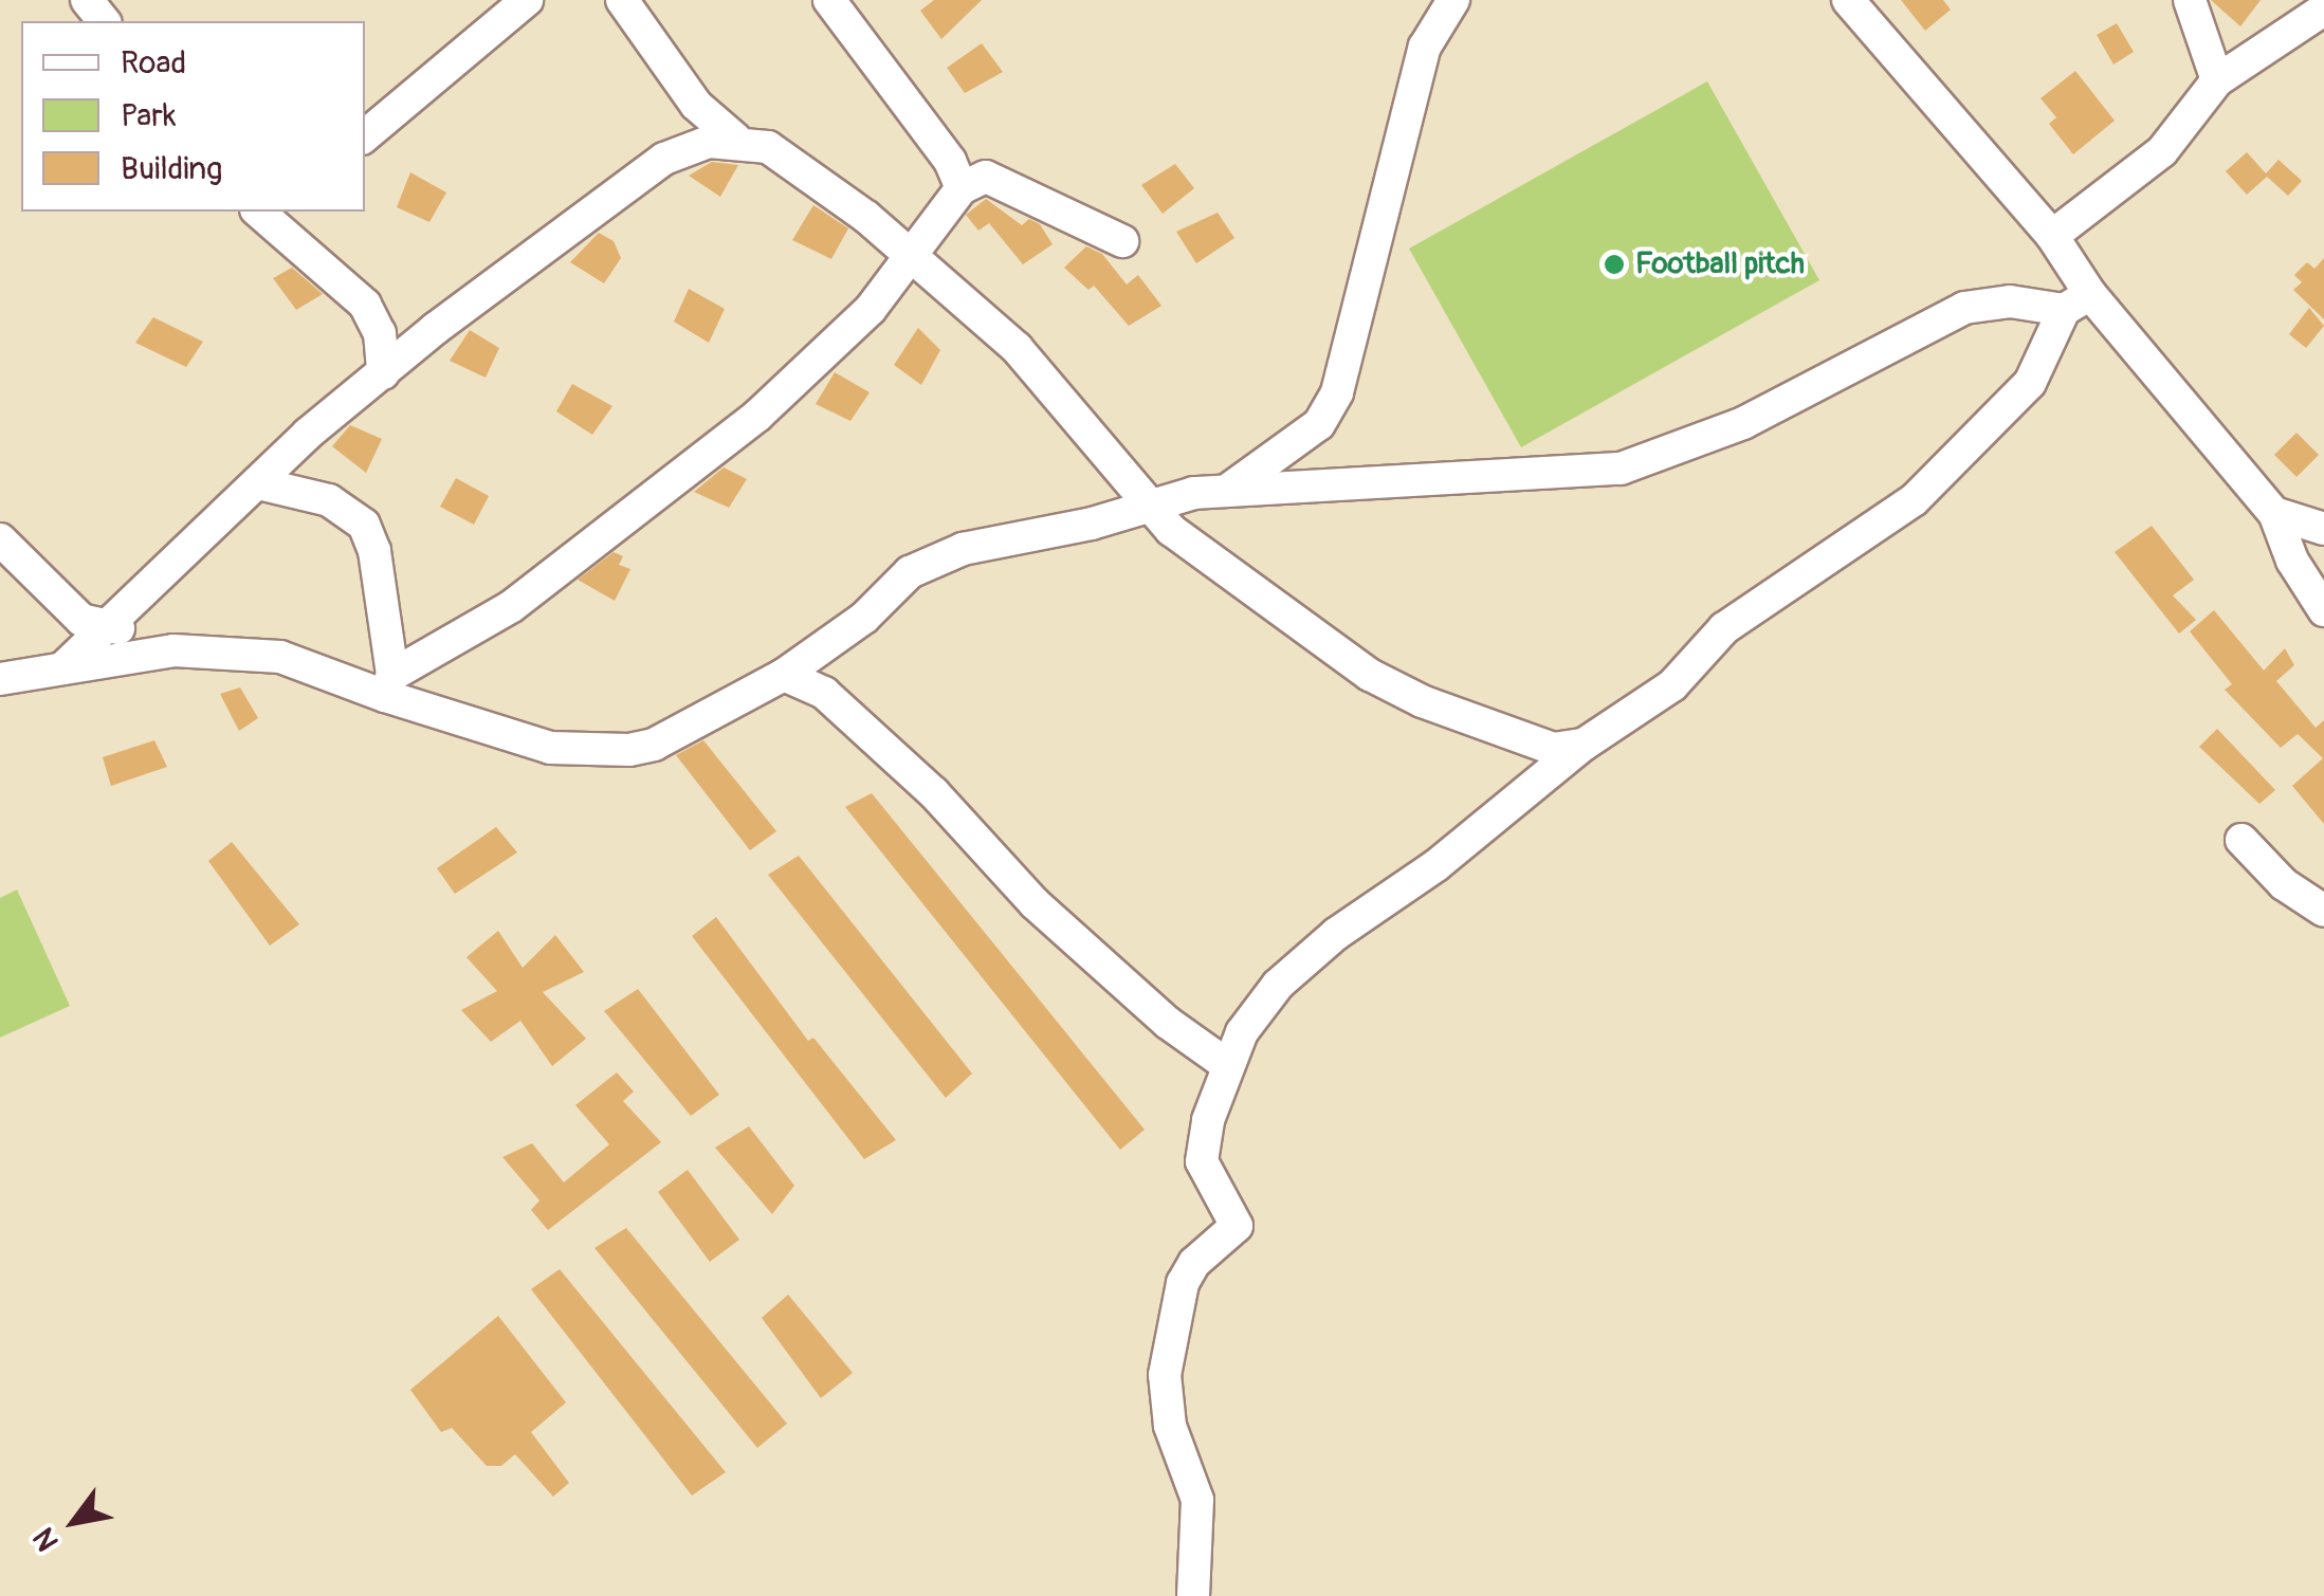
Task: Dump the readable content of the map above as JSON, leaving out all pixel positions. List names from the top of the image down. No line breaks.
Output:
{"places":["Football pitch"],"legend":["Road","Park","Building"],"north":"bottom left"}
